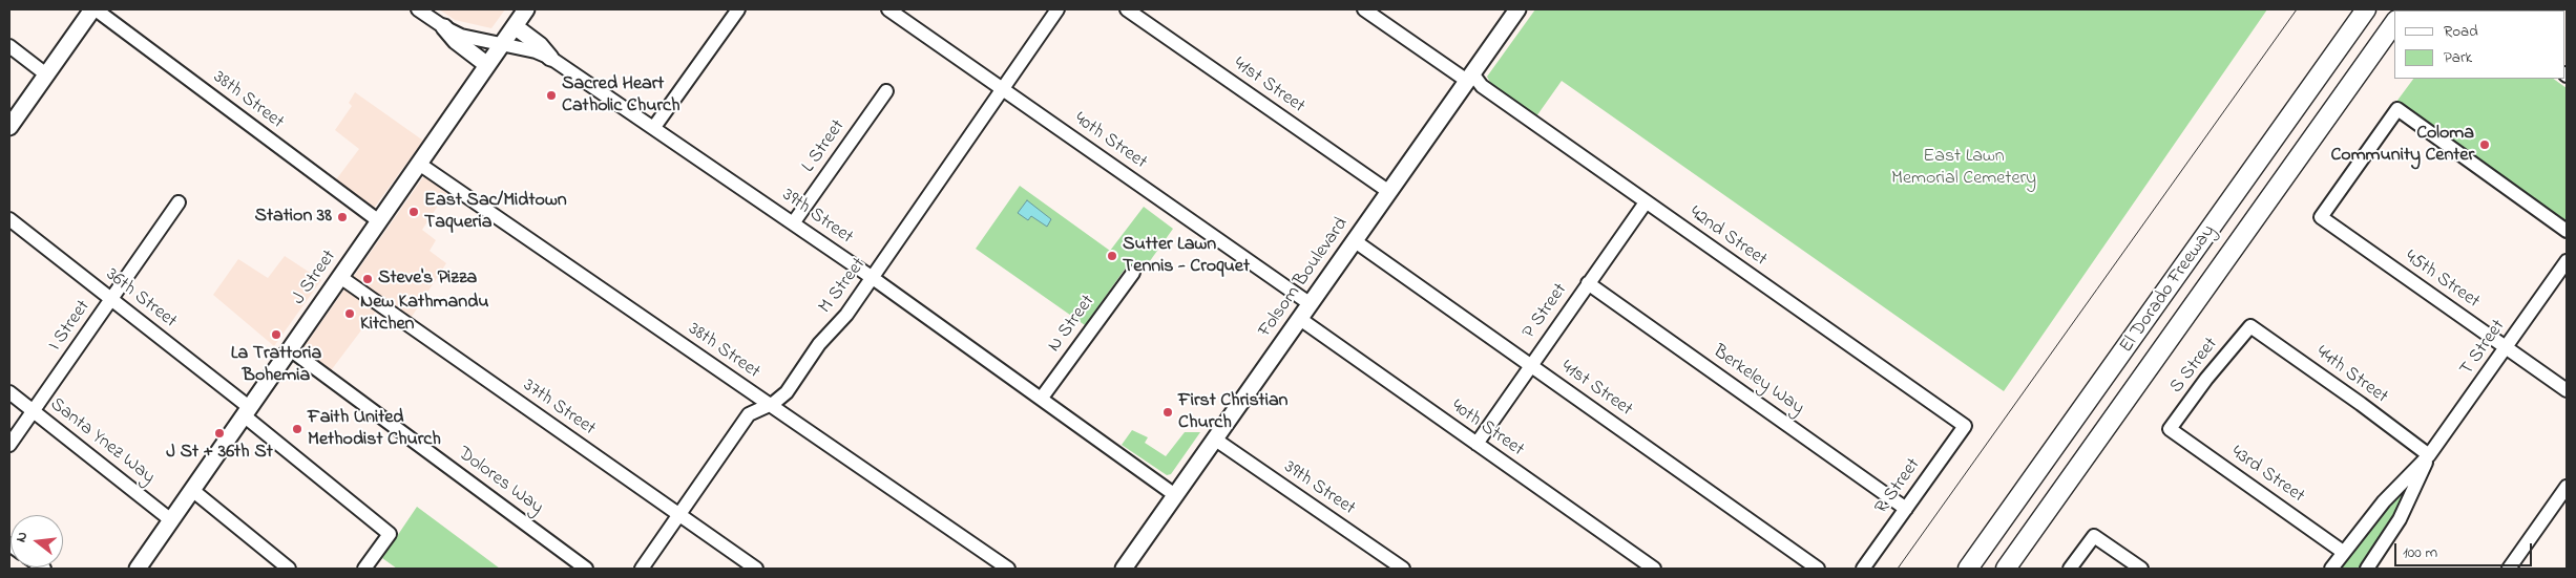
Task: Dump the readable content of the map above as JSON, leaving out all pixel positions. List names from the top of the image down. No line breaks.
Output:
{"streets":{"highway":["El Dorado Freeway"],"main road":["J Street","Folsom Boulevard"],"street":["41st Street","38th Street","40th Street","L Street","39th Street","42nd Street","45th Street","M Street","36th Street","P Street","N Street","I Street","T Street","S Street","44th Street","Berkeley Way","37th Street","Santa Ynez Way","43rd Street","Dolores Way","R Street"]},"crossings":[["41st Street","Folsom Boulevard"],["41st Street","P Street"],["38th Street","J Street"],["38th Street","M Street"],["40th Street","Folsom Boulevard"],["40th Street","M Street"],["40th Street","P Street"],["L Street","39th Street"],["39th Street","J Street"],["39th Street","Folsom Boulevard"],["39th Street","M Street"],["39th Street","N Street"],["42nd Street","Folsom Boulevard"],["42nd Street","P Street"],["42nd Street","R Street"],["J Street","36th Street"],["J Street","37th Street"],["J Street","Santa Ynez Way"],["J Street","Dolores Way"],["45th Street","T Street"],["M Street","37th Street"],["36th Street","I Street"],["P Street","Berkeley Way"],["I Street","Santa Ynez Way"],["T Street","44th Street"],["T Street","43rd Street"],["S Street","44th Street"],["S Street","43rd Street"],["Berkeley Way","R Street"]],"parks":["East Lawn Memorial Cemetery"],"places":["Sacred Heart Catholic Church","Coloma Community Center","East Sac/Midtown Taqueria","Station 38","Sutter Lawn Tennis - Croquet","Steve's Pizza","New Kathmandu Kitchen","La Trattoria Bohemia","First Christian Church","Faith United Methodist Church","J St + 36th St"],"legend":["Road","Park"],"scale_bar":"100 m","north":"left"}
